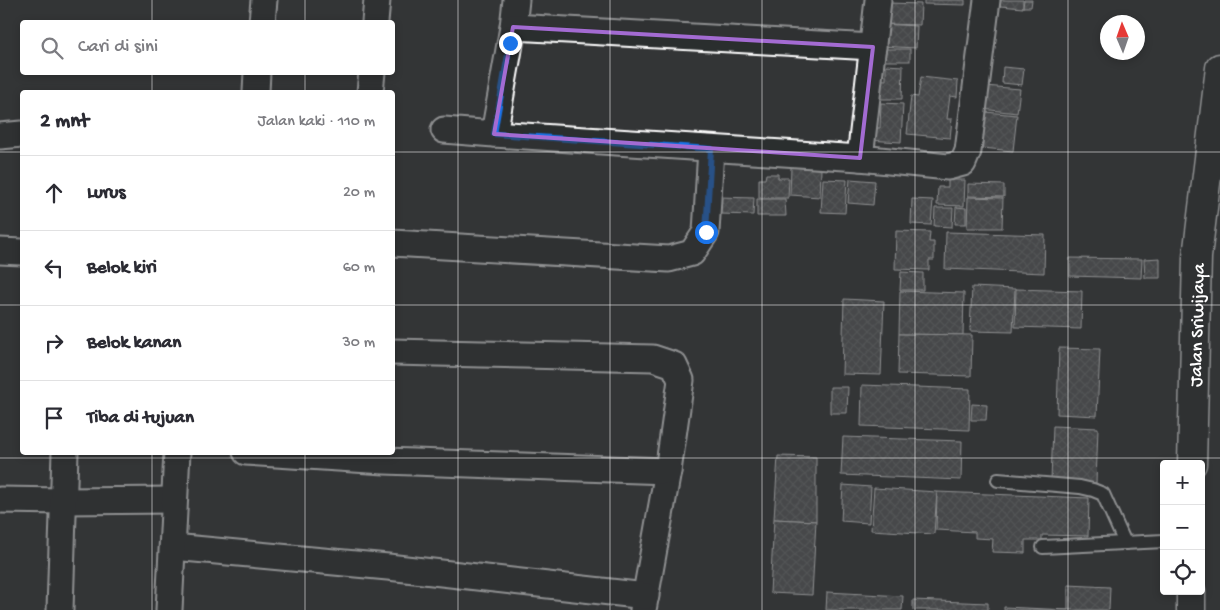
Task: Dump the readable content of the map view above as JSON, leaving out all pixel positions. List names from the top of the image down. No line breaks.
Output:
{"streets":{"highway":["Jalan Sriwijaya"]},"north":"top","page":{"search":"Cari di sini","heading":["2 mnt","Jalan kaki · 110 m"],"list":[["Lurus","20 m"],["Belok kiri","60 m"],["Belok kanan","30 m"],"Tiba di tujuan"],"map_buttons":["+","−"]}}
